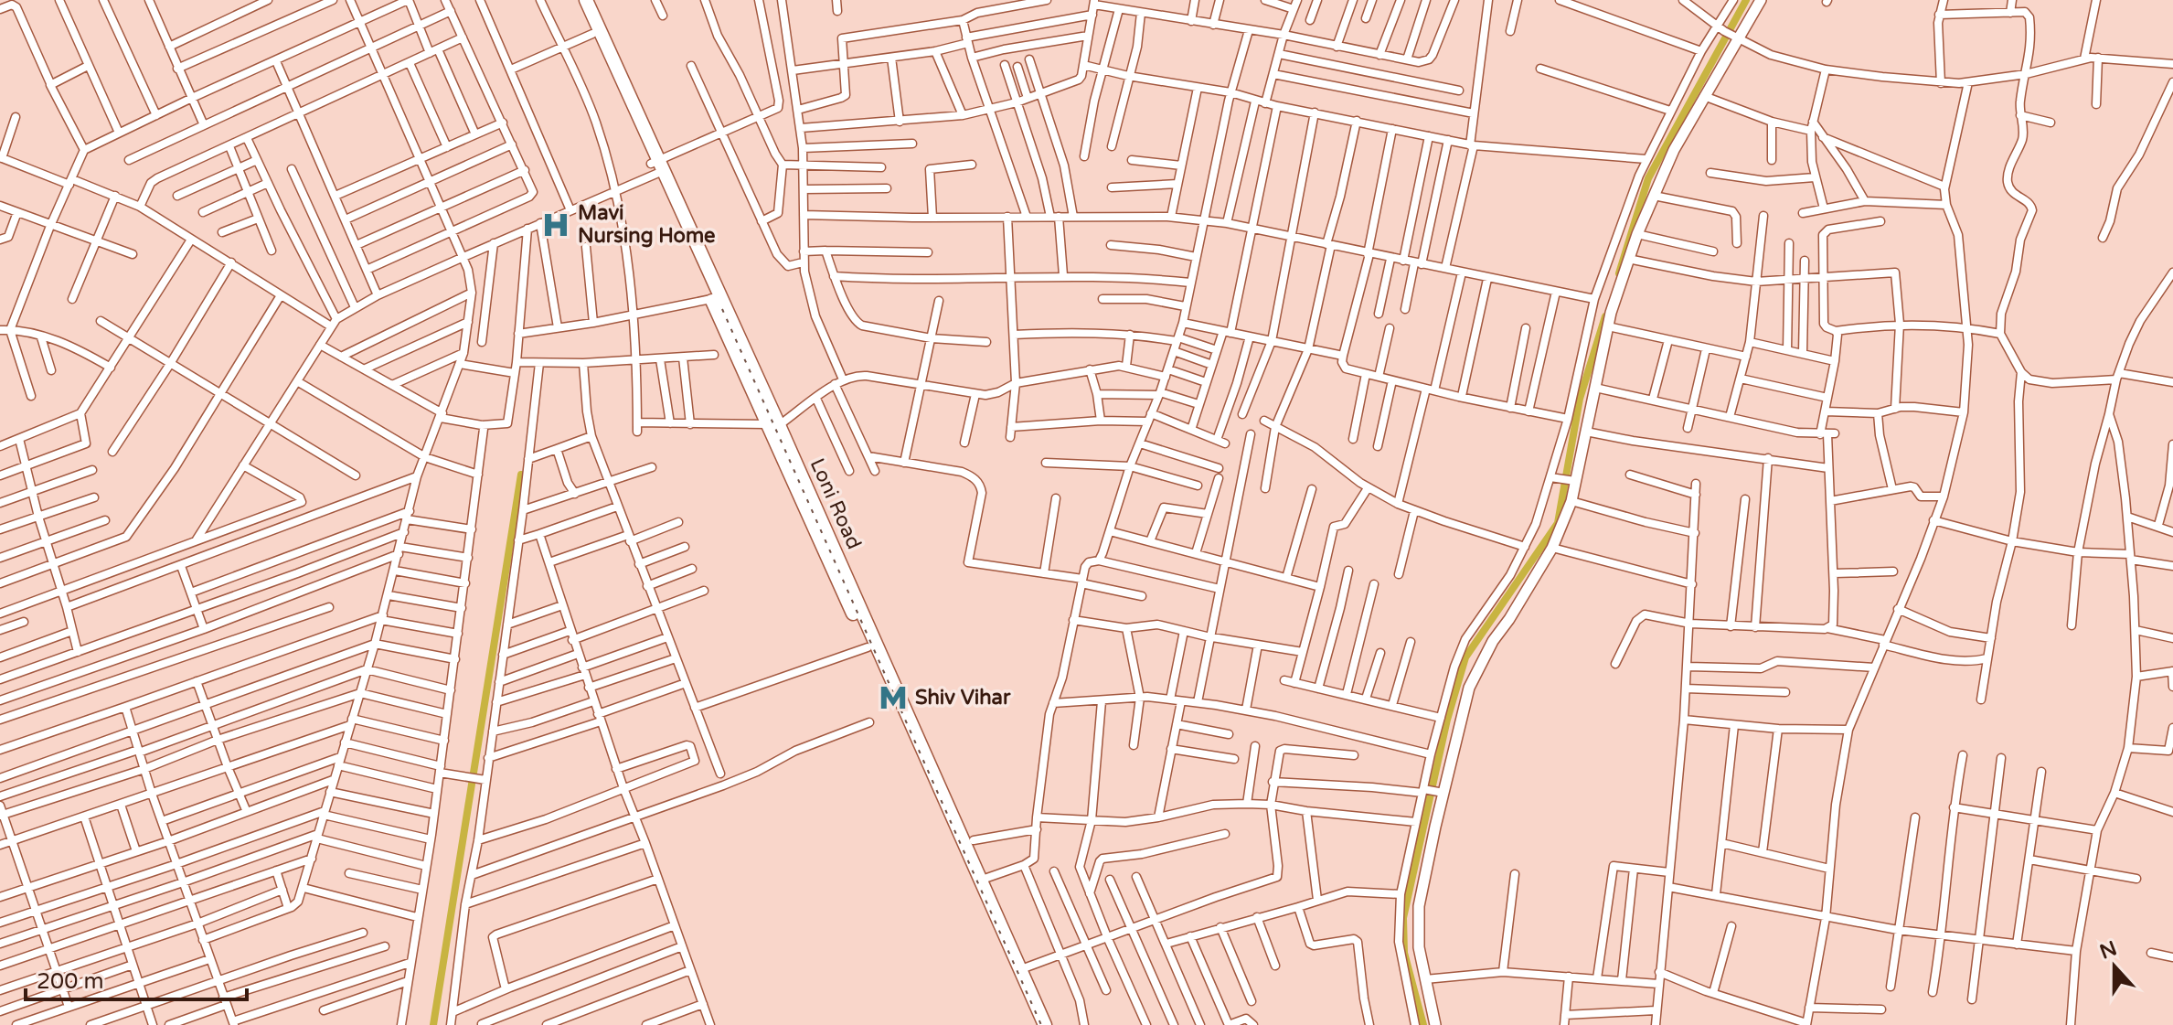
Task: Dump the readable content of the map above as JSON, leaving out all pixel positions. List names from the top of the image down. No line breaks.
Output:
{"streets":{"highway":["Loni Road"]},"places":{"hospital":["Mavi Nursing Home"],"metro station":["Shiv Vihar"]},"scale_bar":"200 m","north":"top"}
